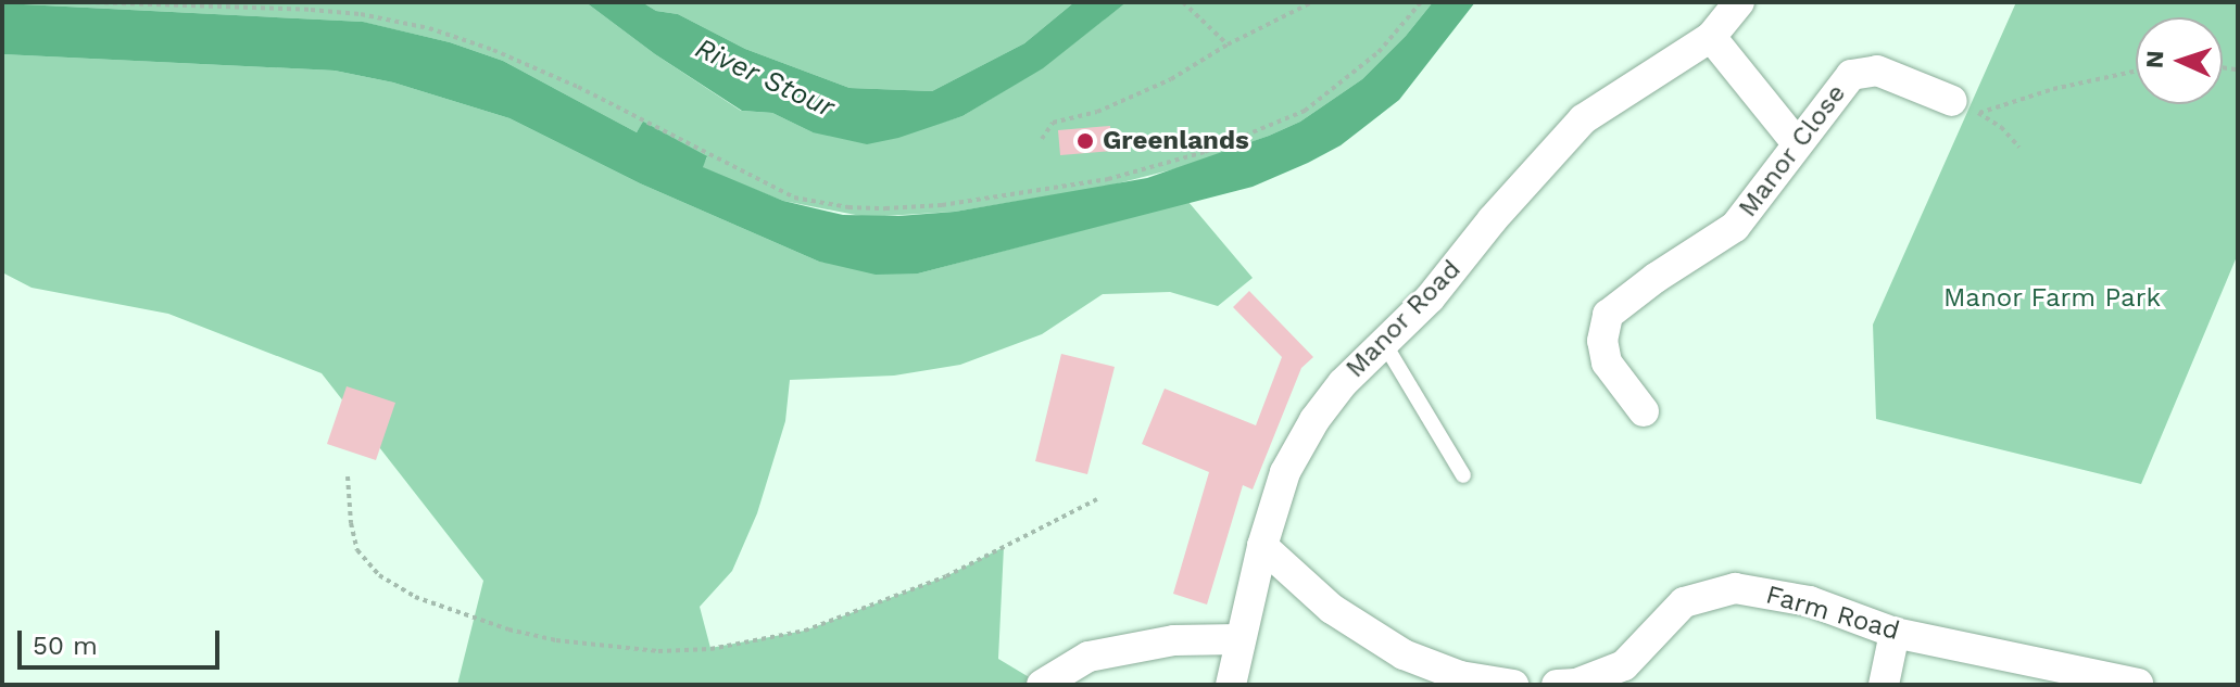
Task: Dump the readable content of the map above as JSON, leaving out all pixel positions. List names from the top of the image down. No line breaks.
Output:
{"streets":{"street":["Manor Close","Manor Road","Farm Road"]},"water":["River Stour"],"parks":["Manor Farm Park"],"places":["Greenlands"],"scale_bar":"50 m","north":"left"}
